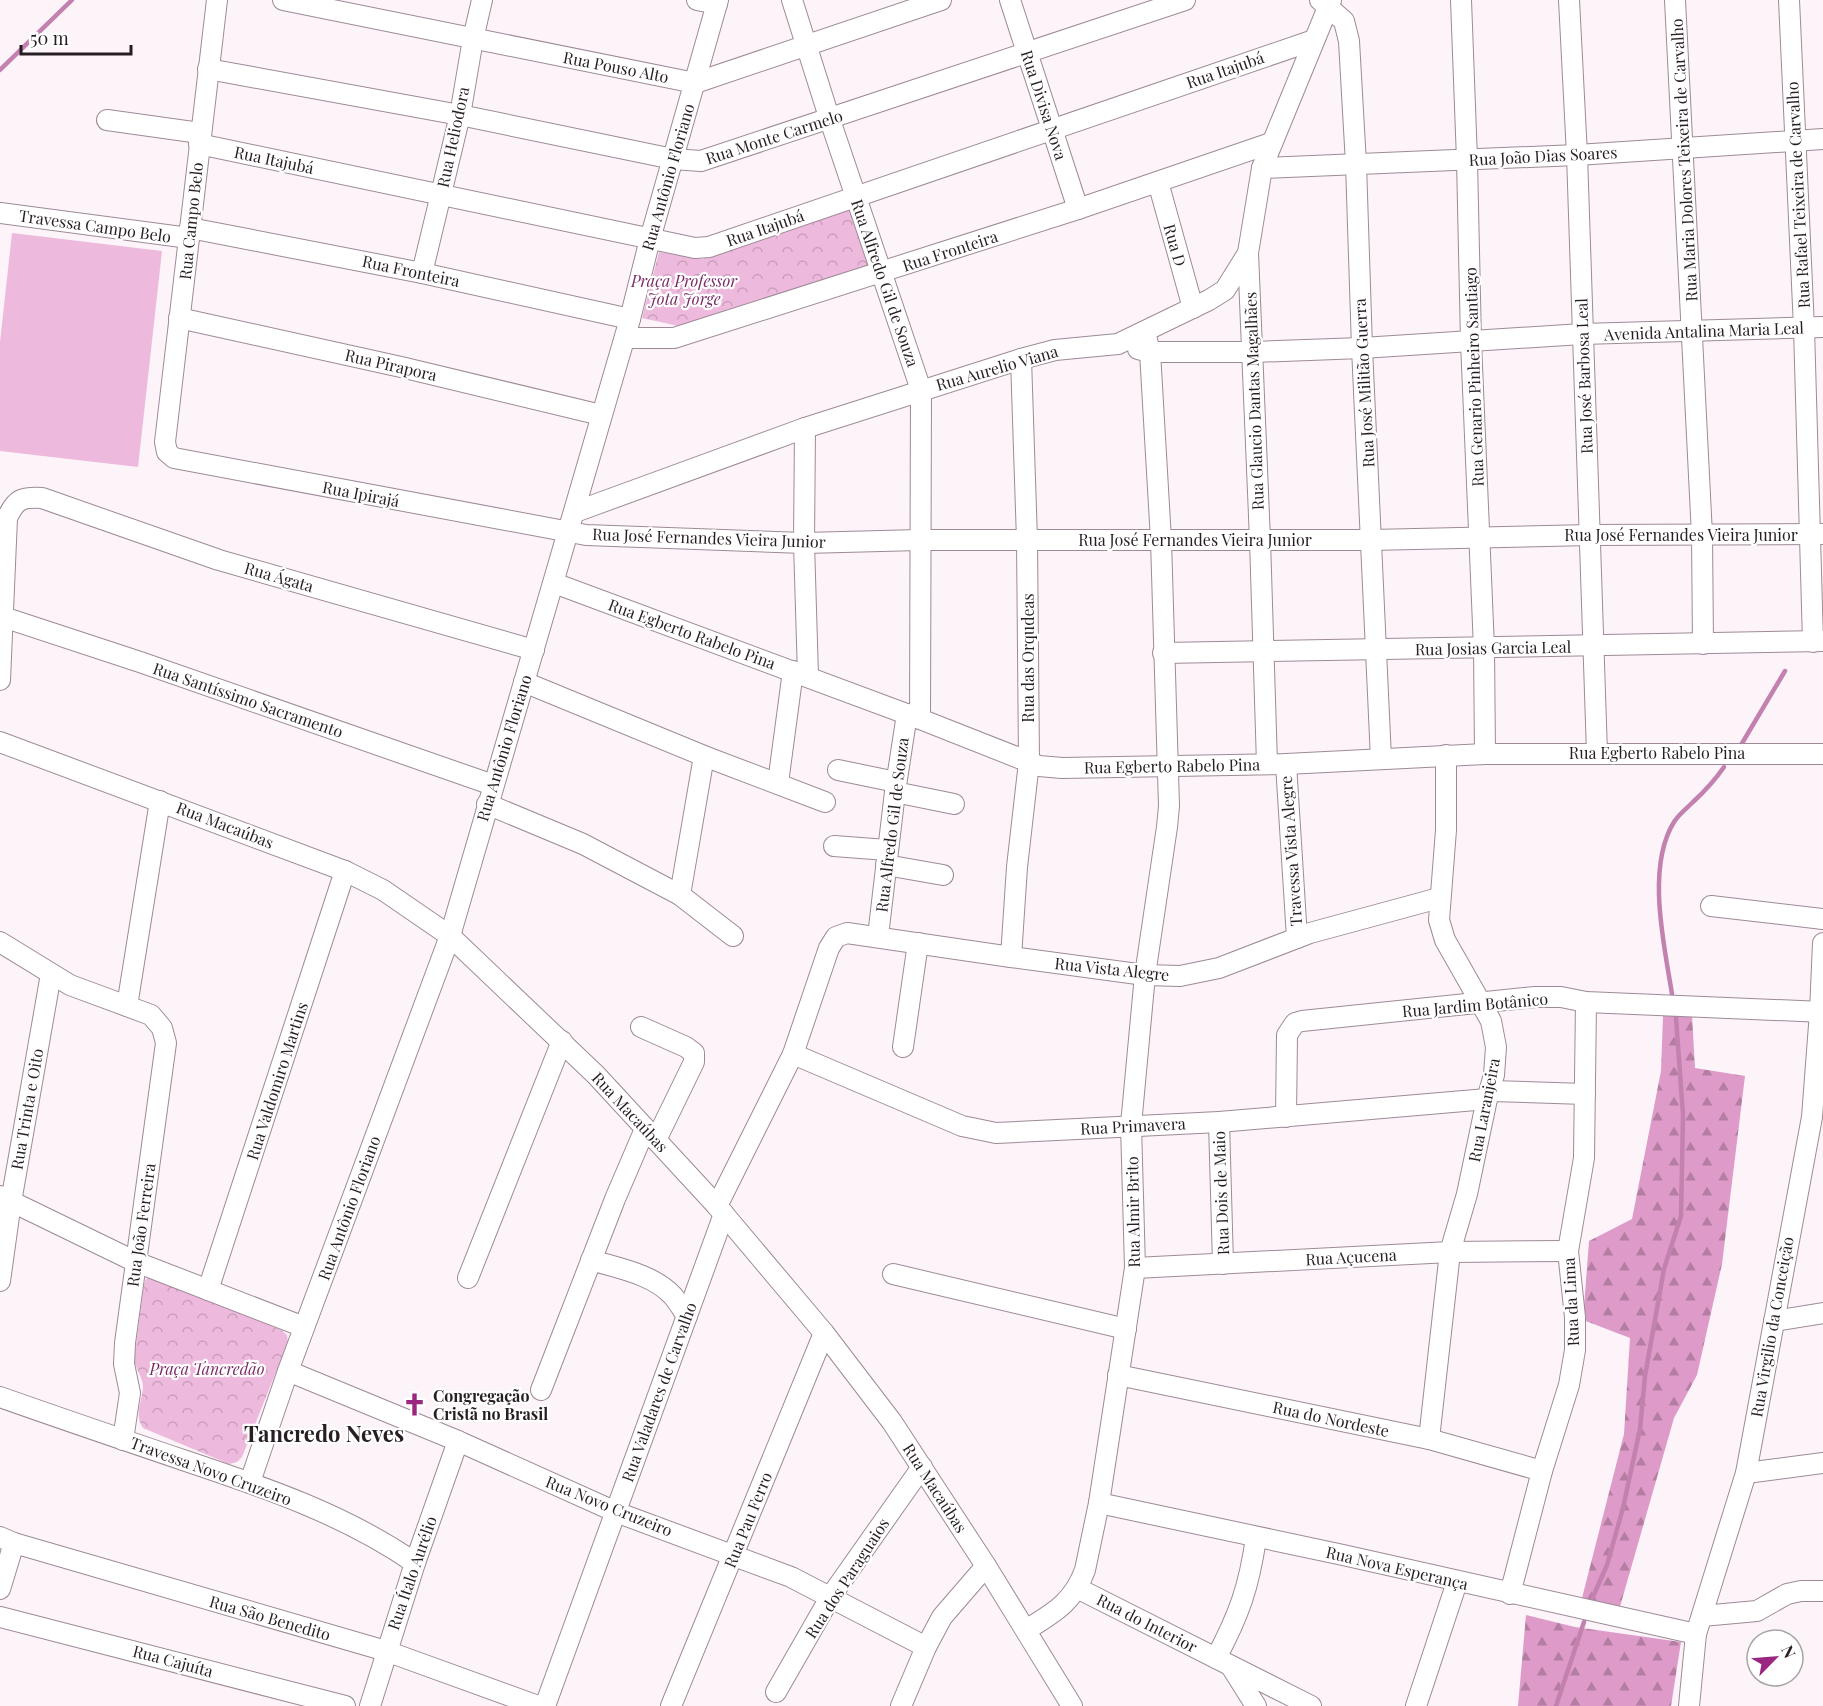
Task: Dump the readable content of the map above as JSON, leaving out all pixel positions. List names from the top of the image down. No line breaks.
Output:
{"streets":{"street":["Rua Pouso Alto","Rua Itajubá","Rua Divisa Nova","Rua Heliodora","Rua Monte Carmelo","Rua João Dias Soares","Rua Maria Dolores Teixeira de Carvalho","Rua Antônio Floriano","Rua Rafael Teixeira de Carvalho","Rua Campo Belo","Travessa Campo Belo","Rua D","Rua Fronteira","Rua Alfredo Gil de Souza","Avenida Antalina Maria Leal","Rua Pirapora","Rua Aurelio Viana","Rua José Barbosa Leal","Rua Genario Pinheiro Santiago","Rua José Militão Guerra","Rua Glaucio Dantas Magalhães","Rua Ipirajá","Rua José Fernandes Vieira Junior","Rua Ágata","Rua Egberto Rabelo Pina","Rua Josias Garcia Leal","Rua das Orqudeas","Rua Santíssimo Sacramento","Rua Macaúbas","Travessa Vista Alegre","Rua Vista Alegre","Rua Jardim Botânico","Rua Valdomiro Martins","Rua Trinta e Oito","Rua Laranjeira","Rua Primavera","Rua Dois de Maio","Rua Almir Brito","Rua João Ferreira","Rua Açucena","Rua da Lima","Rua Virgilio da Conceição","Rua Valadares de Carvalho","Rua do Nordeste","Travessa Novo Cruzeiro","Rua Novo Cruzeiro","Rua Pau Ferro","Rua Nova Esperança","Rua Ítalo Aurélio","Rua dos Paraguaios","Rua São Benedito","Rua do Interior","Rua Cajuíta"]},"crossings":[["Rua Pouso Alto","Rua Heliodora"],["Rua Pouso Alto","Rua Antônio Floriano"],["Rua Pouso Alto","Rua Alfredo Gil de Souza"],["Rua Itajubá","Rua Divisa Nova"],["Rua Itajubá","Rua Heliodora"],["Rua Itajubá","Rua Antônio Floriano"],["Rua Itajubá","Rua Campo Belo"],["Rua Itajubá","Rua Alfredo Gil de Souza"],["Rua Itajubá","Rua Aurelio Viana"],["Rua Divisa Nova","Rua Monte Carmelo"],["Rua Divisa Nova","Rua Fronteira"],["Rua Heliodora","Rua Monte Carmelo"],["Rua Heliodora","Rua Fronteira"],["Rua Monte Carmelo","Rua Antônio Floriano"],["Rua Monte Carmelo","Rua Campo Belo"],["Rua Monte Carmelo","Rua Alfredo Gil de Souza"],["Rua João Dias Soares","Rua Maria Dolores Teixeira de Carvalho"],["Rua João Dias Soares","Rua Rafael Teixeira de Carvalho"],["Rua João Dias Soares","Rua Aurelio Viana"],["Rua João Dias Soares","Rua José Barbosa Leal"],["Rua João Dias Soares","Rua Genario Pinheiro Santiago"],["Rua João Dias Soares","Rua José Militão Guerra"],["Rua Maria Dolores Teixeira de Carvalho","Avenida Antalina Maria Leal"],["Rua Maria Dolores Teixeira de Carvalho","Rua José Fernandes Vieira Junior"],["Rua Maria Dolores Teixeira de Carvalho","Rua Josias Garcia Leal"],["Rua Antônio Floriano","Rua Fronteira"],["Rua Antônio Floriano","Rua Pirapora"],["Rua Antônio Floriano","Rua Aurelio Viana"],["Rua Antônio Floriano","Rua Ipirajá"],["Rua Antônio Floriano","Rua José Fernandes Vieira Junior"],["Rua Antônio Floriano","Rua Ágata"],["Rua Antônio Floriano","Rua Egberto Rabelo Pina"],["Rua Antônio Floriano","Rua Santíssimo Sacramento"],["Rua Antônio Floriano","Rua Macaúbas"],["Rua Antônio Floriano","Travessa Novo Cruzeiro"],["Rua Antônio Floriano","Rua Novo Cruzeiro"],["Rua Rafael Teixeira de Carvalho","Avenida Antalina Maria Leal"],["Rua Rafael Teixeira de Carvalho","Rua José Fernandes Vieira Junior"],["Rua Rafael Teixeira de Carvalho","Rua Josias Garcia Leal"],["Rua Campo Belo","Travessa Campo Belo"],["Rua Campo Belo","Rua Fronteira"],["Rua Campo Belo","Rua Pirapora"],["Rua Campo Belo","Rua Ipirajá"],["Travessa Campo Belo","Rua Fronteira"],["Rua D","Rua Fronteira"],["Rua D","Rua Aurelio Viana"],["Rua Fronteira","Rua Alfredo Gil de Souza"],["Rua Fronteira","Rua Aurelio Viana"],["Rua Alfredo Gil de Souza","Rua Aurelio Viana"],["Rua Alfredo Gil de Souza","Rua José Fernandes Vieira Junior"],["Rua Alfredo Gil de Souza","Rua Egberto Rabelo Pina"],["Rua Alfredo Gil de Souza","Rua Vista Alegre"],["Avenida Antalina Maria Leal","Rua Aurelio Viana"],["Avenida Antalina Maria Leal","Rua José Barbosa Leal"],["Avenida Antalina Maria Leal","Rua Genario Pinheiro Santiago"],["Avenida Antalina Maria Leal","Rua José Militão Guerra"],["Avenida Antalina Maria Leal","Rua Glaucio Dantas Magalhães"],["Avenida Antalina Maria Leal","Rua Almir Brito"],["Rua Aurelio Viana","Rua José Militão Guerra"],["Rua Aurelio Viana","Rua Glaucio Dantas Magalhães"],["Rua Aurelio Viana","Rua das Orqudeas"],["Rua Aurelio Viana","Rua Almir Brito"],["Rua José Barbosa Leal","Rua José Fernandes Vieira Junior"],["Rua José Barbosa Leal","Rua Egberto Rabelo Pina"],["Rua José Barbosa Leal","Rua Josias Garcia Leal"],["Rua Genario Pinheiro Santiago","Rua José Fernandes Vieira Junior"],["Rua Genario Pinheiro Santiago","Rua Egberto Rabelo Pina"],["Rua Genario Pinheiro Santiago","Rua Josias Garcia Leal"],["Rua José Militão Guerra","Rua José Fernandes Vieira Junior"],["Rua José Militão Guerra","Rua Egberto Rabelo Pina"],["Rua José Militão Guerra","Rua Josias Garcia Leal"],["Rua Glaucio Dantas Magalhães","Rua José Fernandes Vieira Junior"],["Rua Glaucio Dantas Magalhães","Rua Egberto Rabelo Pina"],["Rua Glaucio Dantas Magalhães","Rua Josias Garcia Leal"],["Rua Glaucio Dantas Magalhães","Travessa Vista Alegre"],["Rua Ipirajá","Rua José Fernandes Vieira Junior"],["Rua José Fernandes Vieira Junior","Rua das Orqudeas"],["Rua José Fernandes Vieira Junior","Rua Almir Brito"],["Rua Ágata","Rua Santíssimo Sacramento"],["Rua Egberto Rabelo Pina","Rua das Orqudeas"],["Rua Egberto Rabelo Pina","Travessa Vista Alegre"],["Rua Egberto Rabelo Pina","Rua Laranjeira"],["Rua Egberto Rabelo Pina","Rua Almir Brito"],["Rua Josias Garcia Leal","Rua Almir Brito"],["Rua das Orqudeas","Rua Vista Alegre"],["Rua Macaúbas","Rua Valdomiro Martins"],["Rua Macaúbas","Rua Almir Brito"],["Rua Macaúbas","Rua Valadares de Carvalho"],["Rua Macaúbas","Rua Pau Ferro"],["Rua Macaúbas","Rua dos Paraguaios"],["Travessa Vista Alegre","Rua Vista Alegre"],["Rua Vista Alegre","Rua Laranjeira"],["Rua Vista Alegre","Rua Almir Brito"],["Rua Vista Alegre","Rua Valadares de Carvalho"],["Rua Jardim Botânico","Rua Laranjeira"],["Rua Jardim Botânico","Rua Primavera"],["Rua Jardim Botânico","Rua da Lima"],["Rua Jardim Botânico","Rua Virgilio da Conceição"],["Rua Laranjeira","Rua Primavera"],["Rua Laranjeira","Rua Açucena"],["Rua Laranjeira","Rua do Nordeste"],["Rua Primavera","Rua Dois de Maio"],["Rua Primavera","Rua Almir Brito"],["Rua Primavera","Rua da Lima"],["Rua Primavera","Rua Valadares de Carvalho"],["Rua Dois de Maio","Rua Açucena"],["Rua Almir Brito","Rua Açucena"],["Rua Almir Brito","Rua do Nordeste"],["Rua Almir Brito","Rua Nova Esperança"],["Rua Almir Brito","Rua do Interior"],["Rua João Ferreira","Travessa Novo Cruzeiro"],["Rua Açucena","Rua da Lima"],["Rua da Lima","Rua do Nordeste"],["Rua da Lima","Rua Nova Esperança"],["Rua Virgilio da Conceição","Rua Nova Esperança"],["Rua Valadares de Carvalho","Rua Novo Cruzeiro"],["Travessa Novo Cruzeiro","Rua Ítalo Aurélio"],["Rua Novo Cruzeiro","Rua Pau Ferro"],["Rua Novo Cruzeiro","Rua Ítalo Aurélio"],["Rua Novo Cruzeiro","Rua dos Paraguaios"],["Rua Nova Esperança","Rua do Interior"],["Rua Ítalo Aurélio","Rua São Benedito"]],"districts":["Tancredo Neves"],"parks":["Praça Professor Jota Jorge","Praça Tancredão"],"places":{"church":["Congregação Cristã no Brasil"]},"scale_bar":"50 m","north":"top right"}
